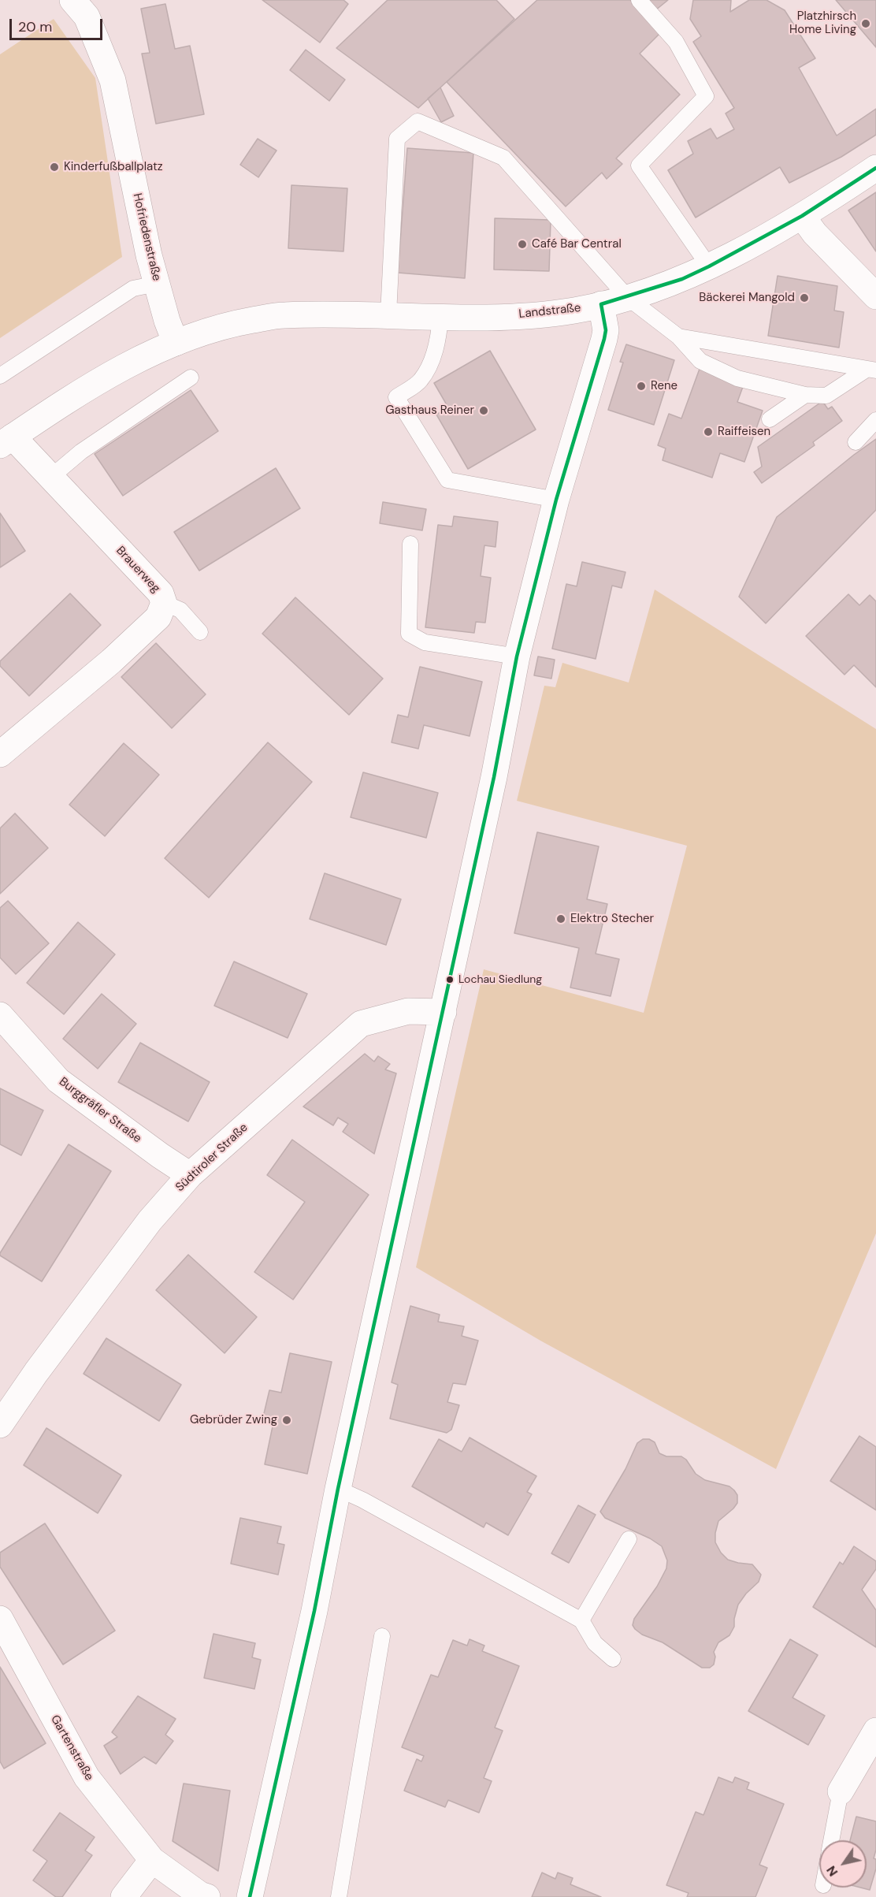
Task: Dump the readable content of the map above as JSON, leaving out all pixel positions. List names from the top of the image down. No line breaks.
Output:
{"streets":{"street":["Hofriedenstraße","Landstraße","Brauerweg","Burggräfler Straße","Südtiroler Straße","Gartenstraße"]},"crossings":[["Burggräfler Straße","Südtiroler Straße"]],"places":["Platzhirsch Home Living","Kinderfußballplatz","Café Bar Central","Bäckerei Mangold","Rene","Gasthaus Reiner","Raiffeisen","Elektro Stecher","Lochau Siedlung","Gebrüder Zwing"],"scale_bar":"20 m","north":"bottom left"}
